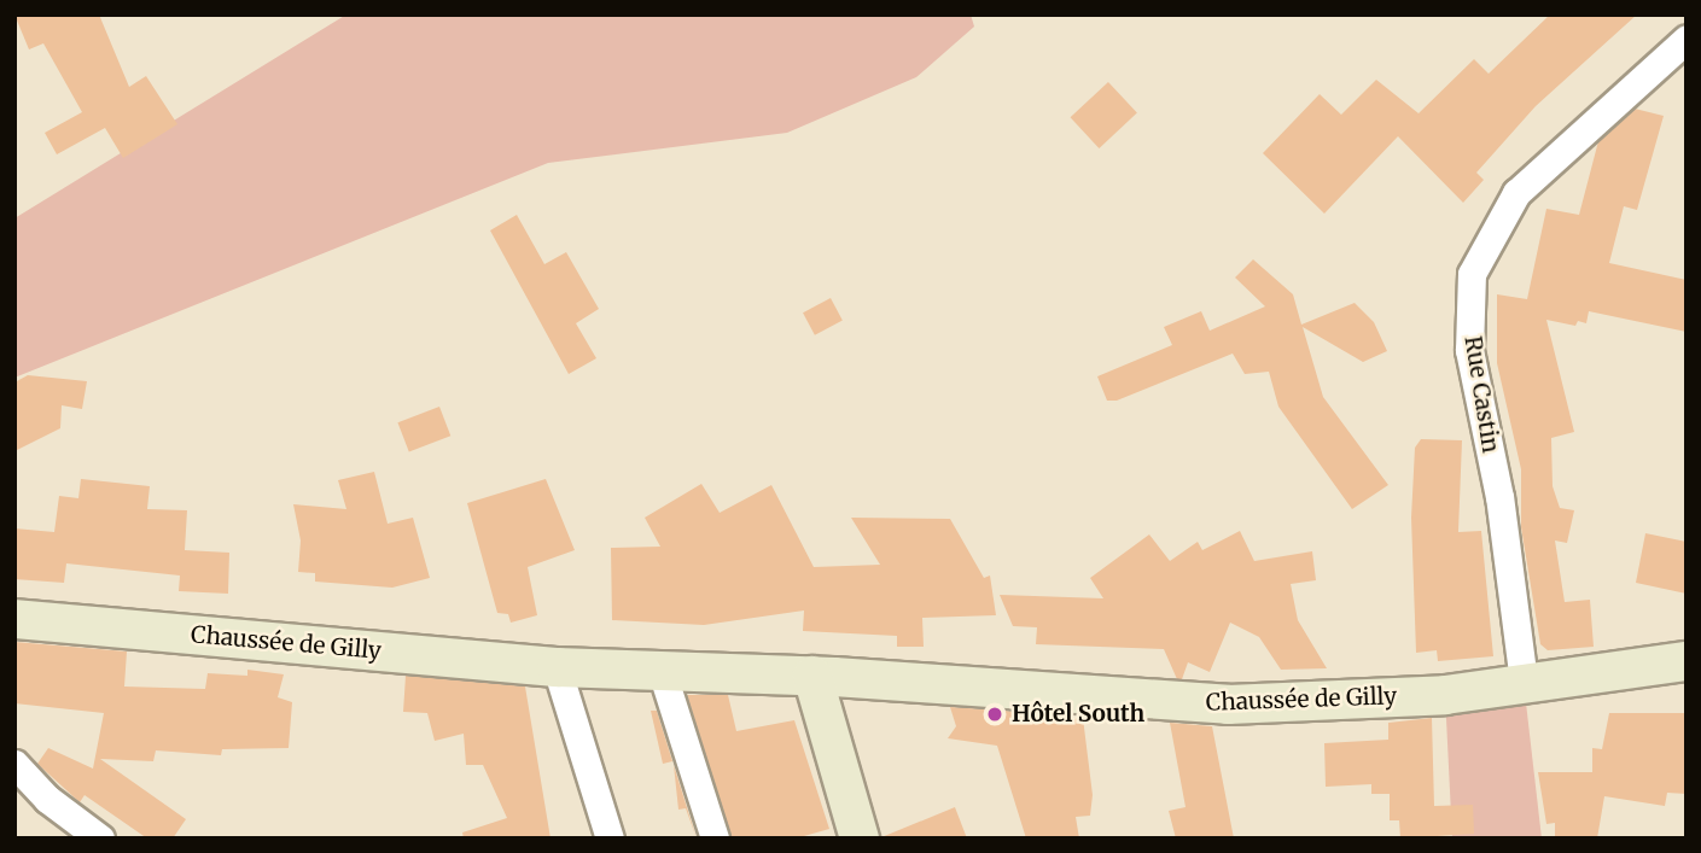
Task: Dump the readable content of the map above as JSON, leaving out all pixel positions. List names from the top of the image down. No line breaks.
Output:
{"streets":{"main road":["Chaussée de Gilly"],"street":["Rue Castin"]},"crossings":[["Rue Castin","Chaussée de Gilly"]],"places":["Hôtel South"]}
